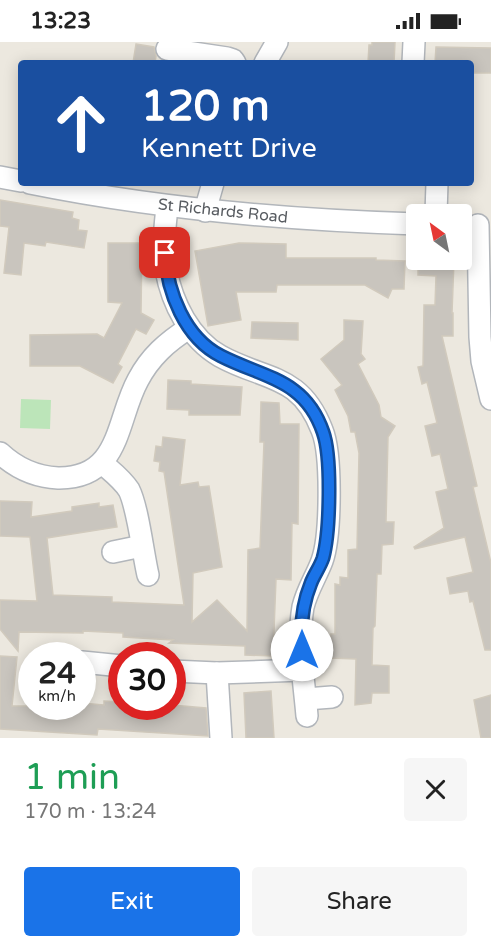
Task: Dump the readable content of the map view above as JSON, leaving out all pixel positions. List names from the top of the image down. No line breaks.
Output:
{"streets":{"street":["St Richards Road"]},"north":"top left","page":{"status":"13:23","turn":["120 m","Kennett Drive"],"speed":"24 km/h","limit":"30","heading":["1 min","170 m · 13:24"],"buttons":["Exit","Share"]}}
